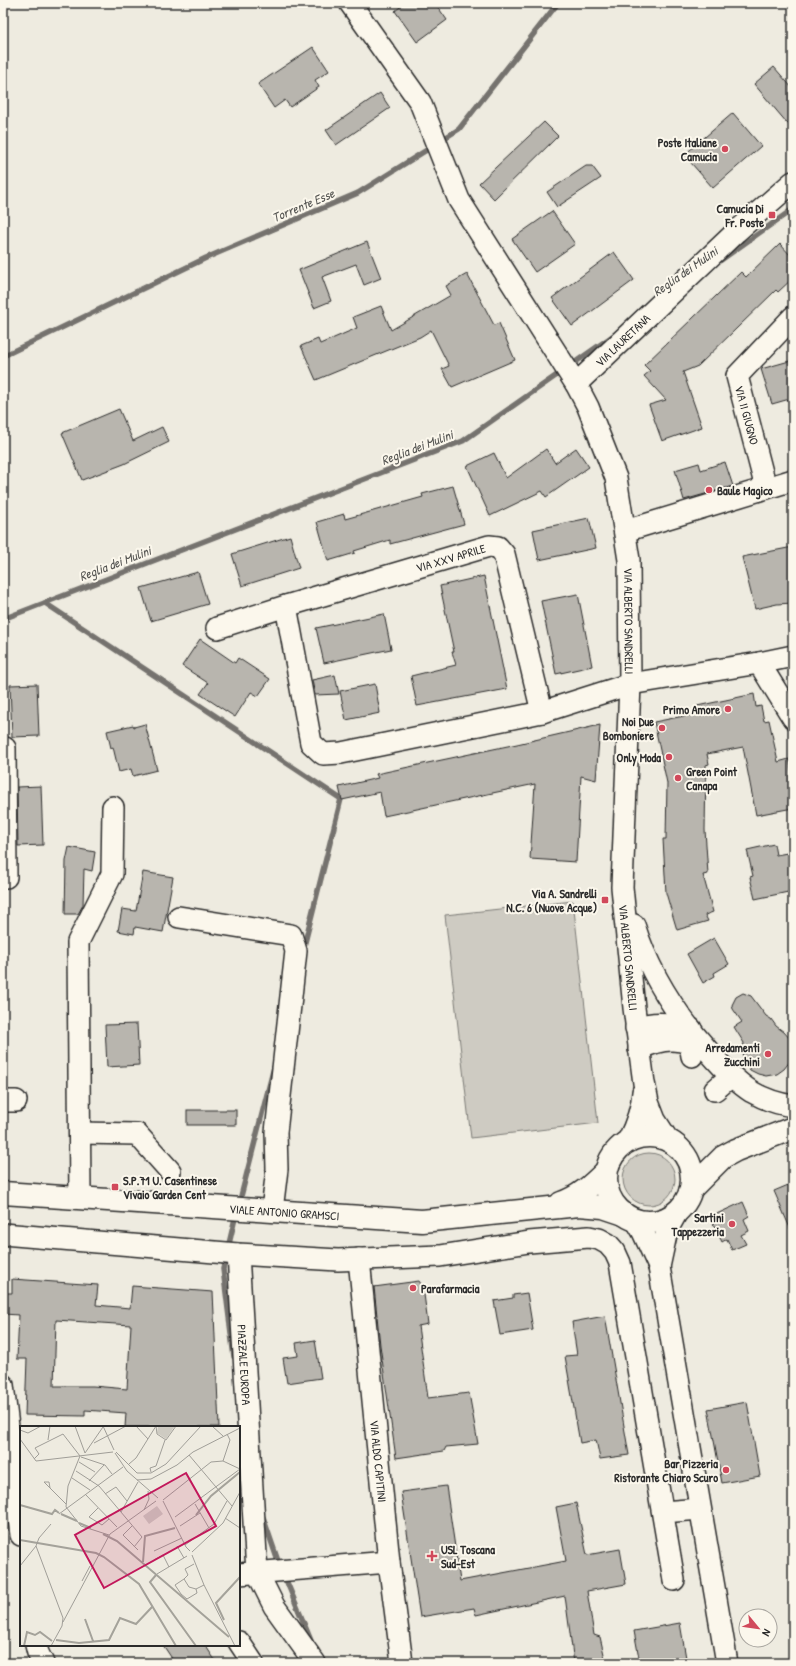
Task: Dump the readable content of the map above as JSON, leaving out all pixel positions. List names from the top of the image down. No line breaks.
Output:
{"streets":{"main road":["VIALE ANTONIO GRAMSCI"],"street":["VIA LAURETANA","VIA II GIUGNO","VIA XXV APRILE","VIA ALBERTO SANDRELLI","PIAZZALE EUROPA","VIA ALDO CAPITINI"]},"crossings":[["VIA LAURETANA","VIA ALBERTO SANDRELLI"],["VIA ALBERTO SANDRELLI","VIALE ANTONIO GRAMSCI"]],"water":["Torrente Esse","Reglia dei Mulini"],"places":{"other":["Poste Italiane Camucia","Baule Magico","Primo Amore","Noi Due Bomboniere","Only Moda","Green Point Canapa","Arredamenti Zucchini","Sartini Tappezzeria","Parafarmacia","Bar Pizzeria Ristorante Chiaro Scuro"],"transit":["Camucia Di Fr. Poste","Via A. Sandrelli N.C. 6 (Nuove Acque)","S.P.71 U. Casentinese Vivaio Garden Cent"],"health":["USL Toscana Sud-Est"]},"north":"bottom right"}
